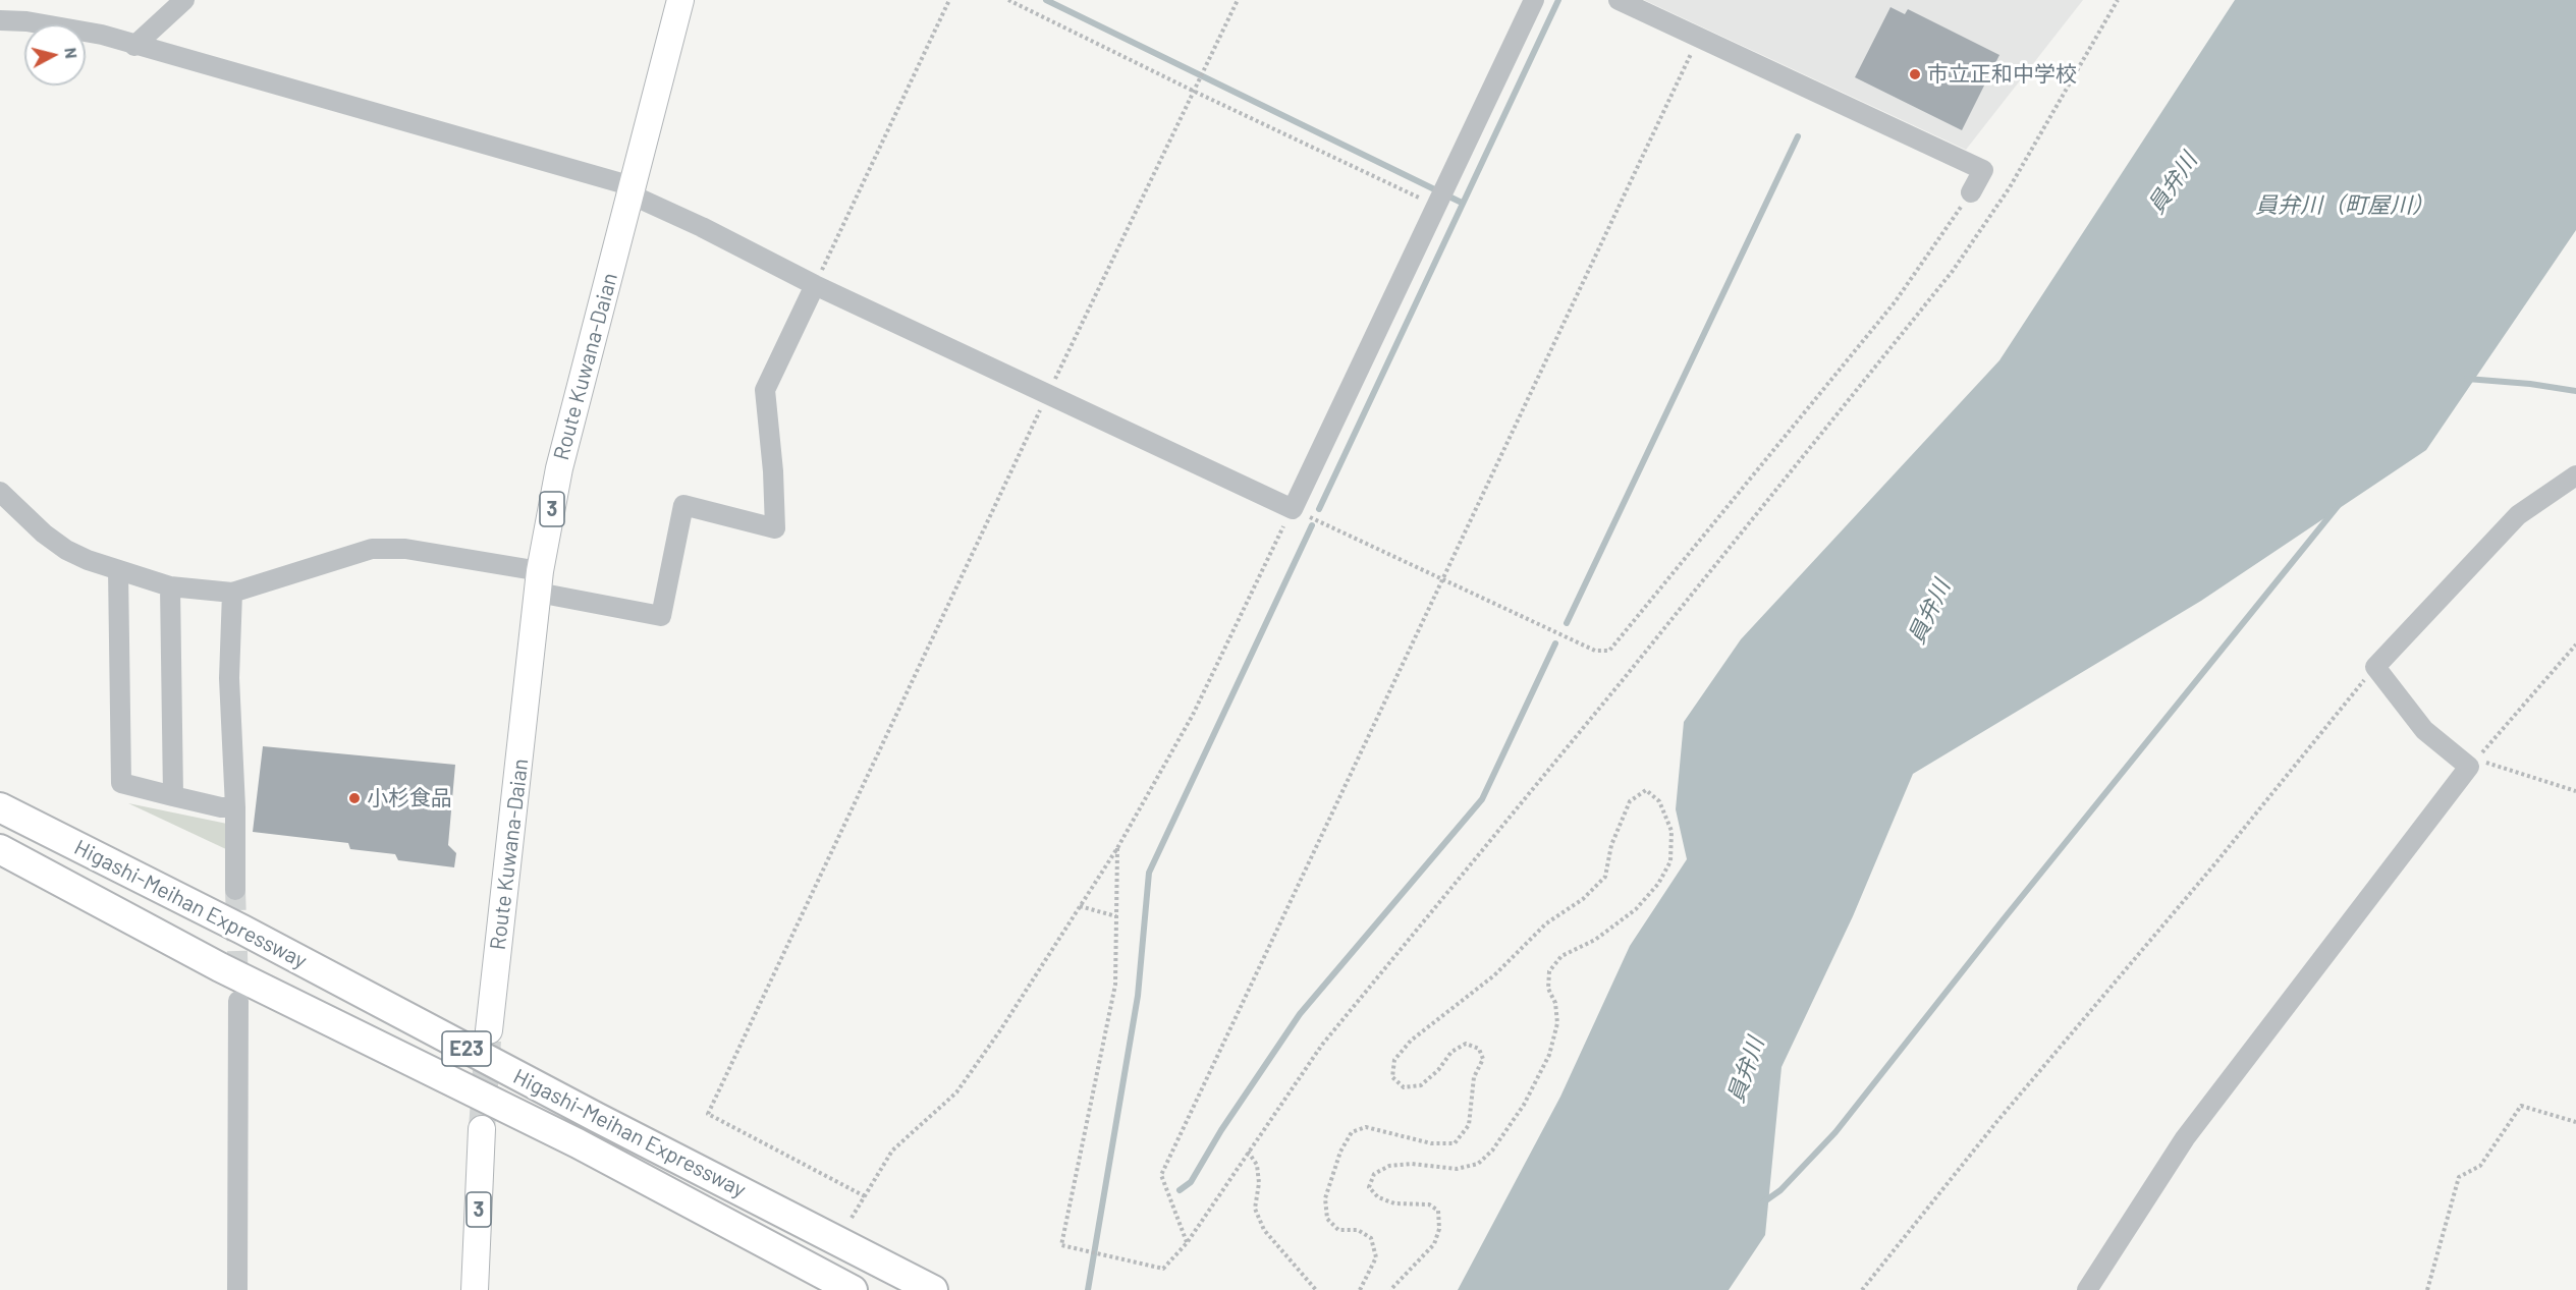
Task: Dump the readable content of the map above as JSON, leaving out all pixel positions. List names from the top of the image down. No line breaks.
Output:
{"streets":{"highway":["Higashi-Meihan Expressway","E23"],"main road":["Route Kuwana-Daian","3"]},"water":["員弁川","員弁川（町屋川）"],"places":["市立正和中学校","小杉食品"],"north":"right"}
